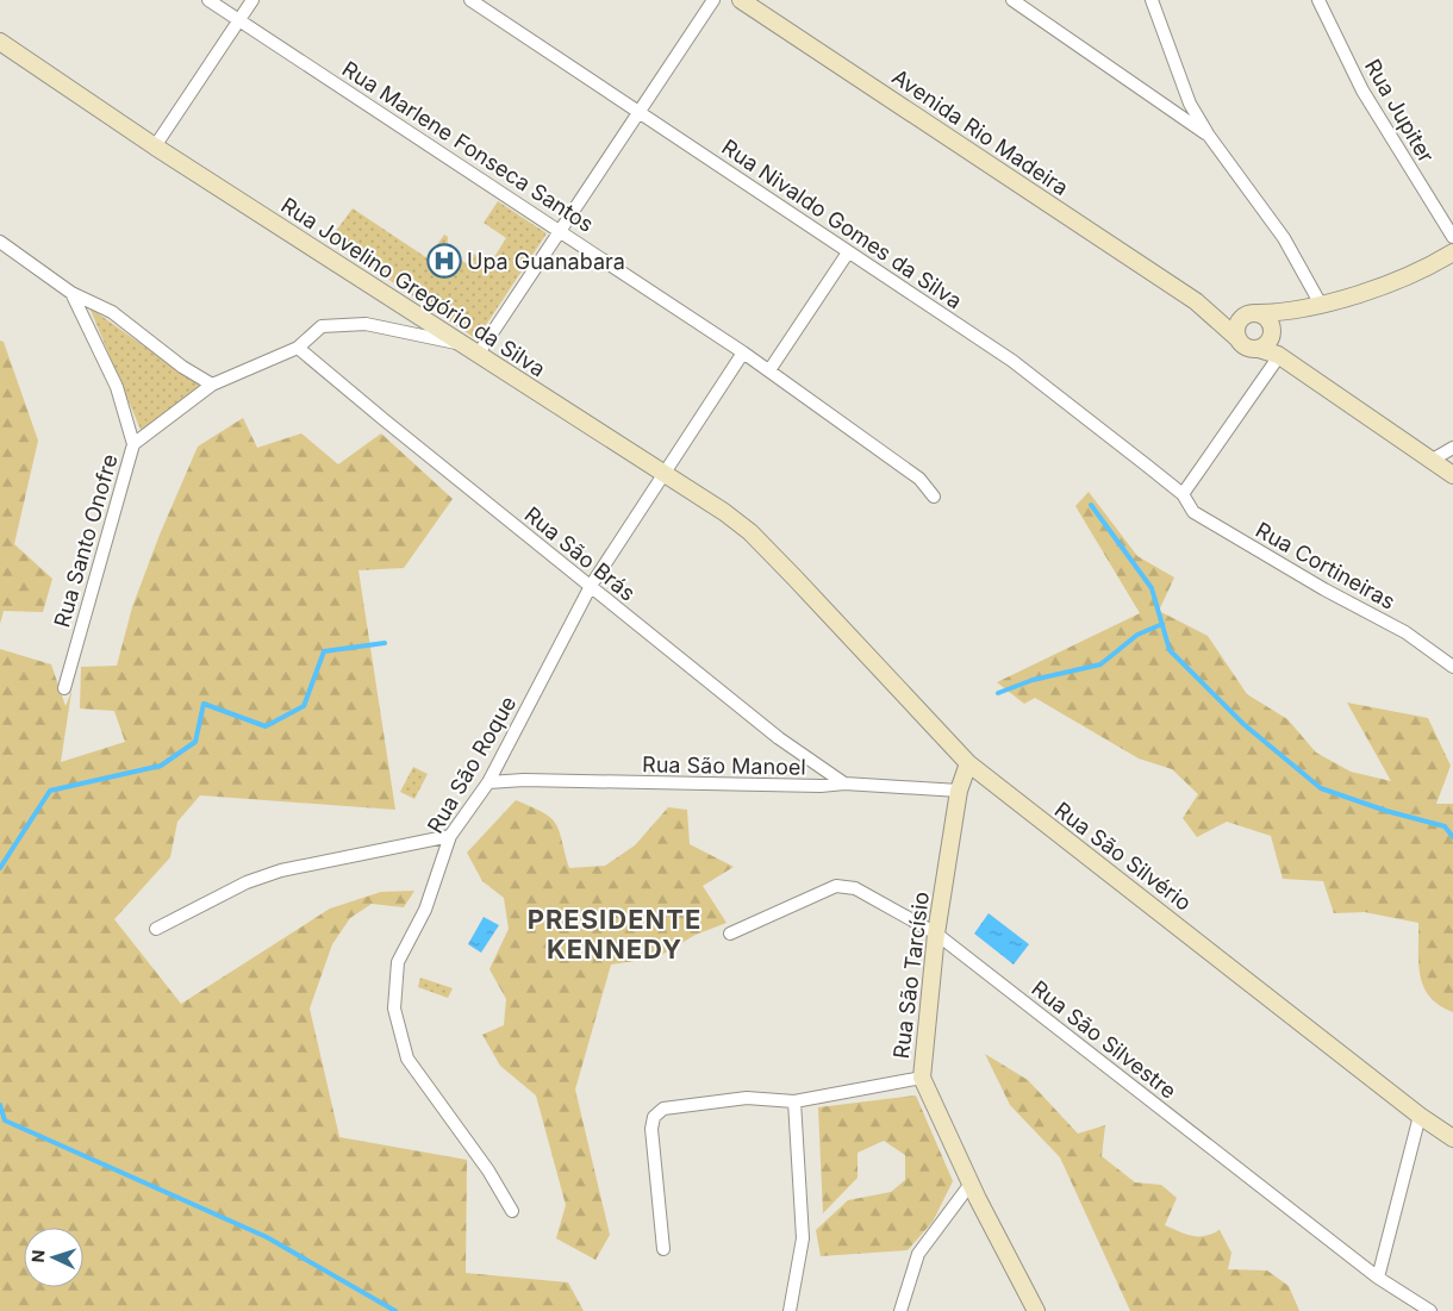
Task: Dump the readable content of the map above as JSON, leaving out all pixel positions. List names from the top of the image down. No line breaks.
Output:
{"streets":{"street":["Rua Jupiter","Avenida Rio Madeira","Rua Marlene Fonseca Santos","Rua Nivaldo Gomes da Silva","Rua Jovelino Gregório da Silva","Rua Santo Onofre","Rua São Brás","Rua Cortineiras","Rua São Roque","Rua São Manoel","Rua São Silvério","Rua São Tarcísio","Rua São Silvestre"]},"crossings":[["Rua Marlene Fonseca Santos","Rua São Roque"],["Rua Nivaldo Gomes da Silva","Rua Cortineiras"],["Rua Jovelino Gregório da Silva","Rua Santo Onofre"],["Rua Jovelino Gregório da Silva","Rua São Roque"],["Rua Jovelino Gregório da Silva","Rua São Silvério"],["Rua Santo Onofre","Rua São Brás"],["Rua São Brás","Rua São Roque"],["Rua São Brás","Rua São Manoel"],["Rua São Roque","Rua São Manoel"],["Rua São Manoel","Rua São Tarcísio"],["Rua São Silvério","Rua São Tarcísio"],["Rua São Tarcísio","Rua São Silvestre"]],"districts":["PRESIDENTE KENNEDY"],"places":{"hospital":["Upa Guanabara"]},"north":"left"}
